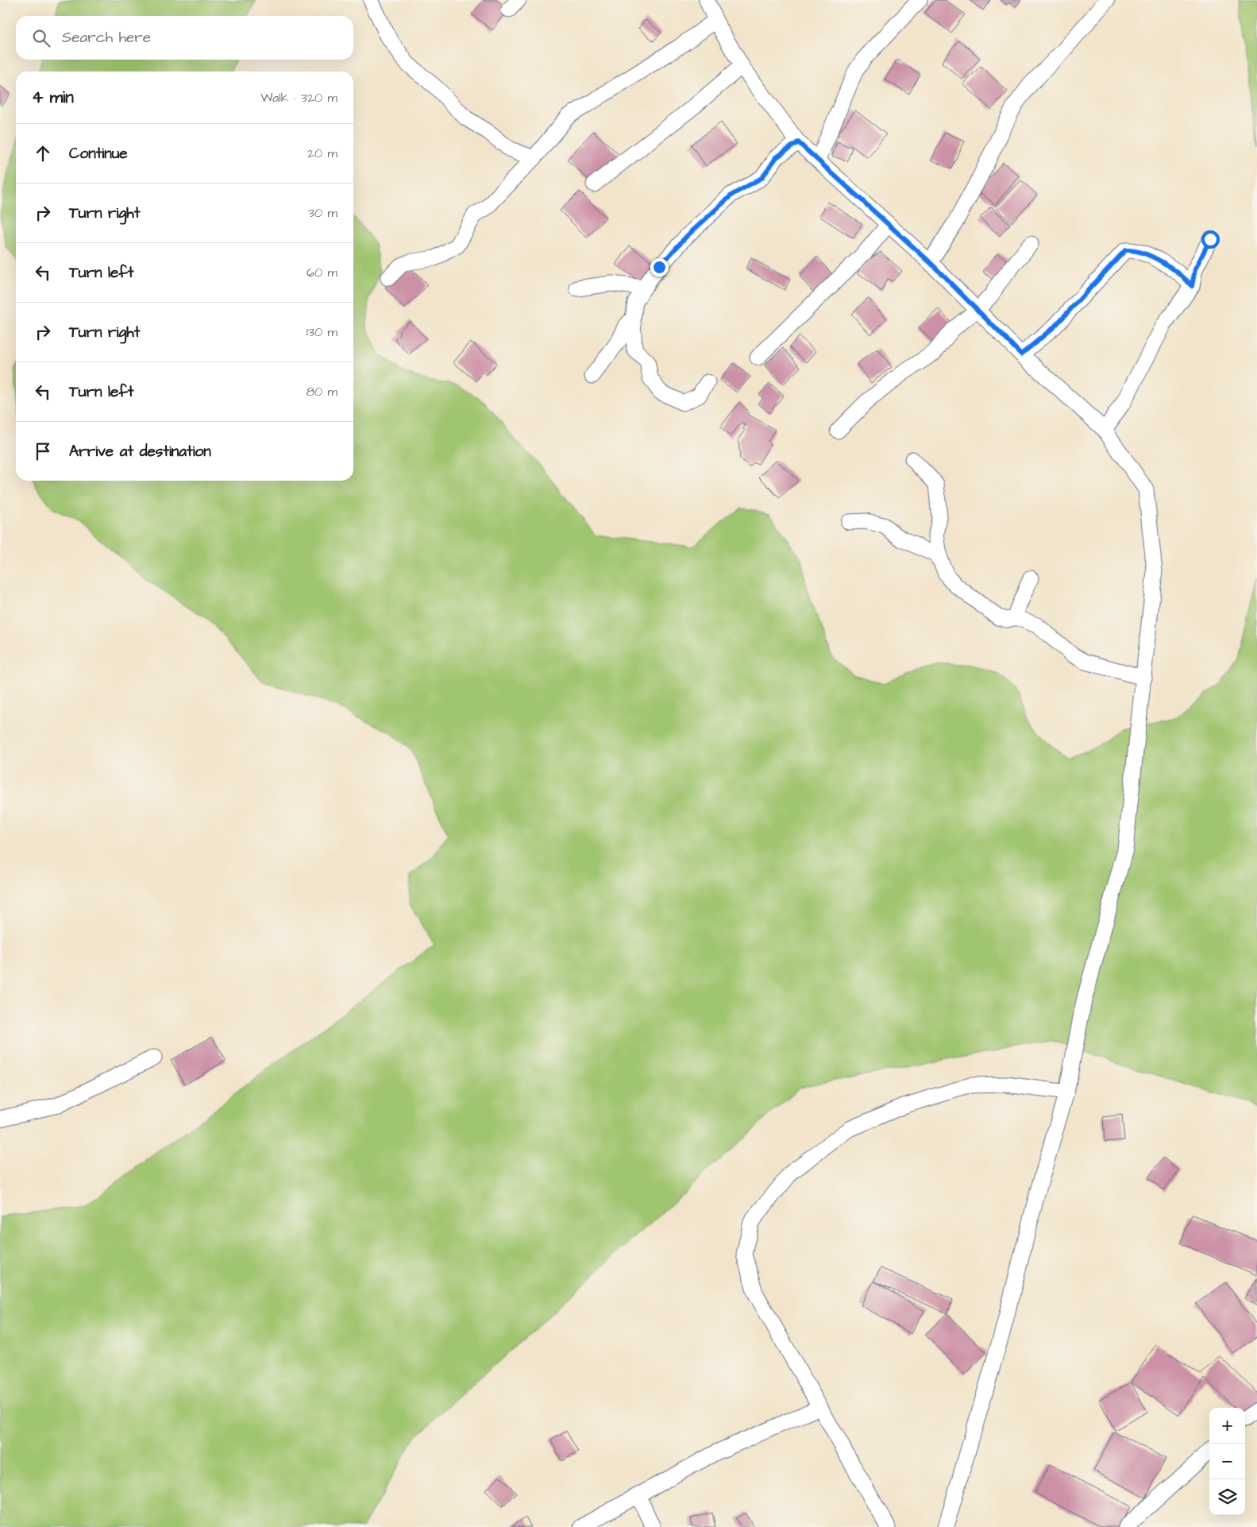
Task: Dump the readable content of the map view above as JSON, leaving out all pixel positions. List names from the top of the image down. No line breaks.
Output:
{"page":{"search":"Search here","heading":["4 min","Walk · 320 m"],"list":[["Continue","20 m"],["Turn right","30 m"],["Turn left","60 m"],["Turn right","130 m"],["Turn left","80 m"],"Arrive at destination"],"map_buttons":["+","−"]}}
